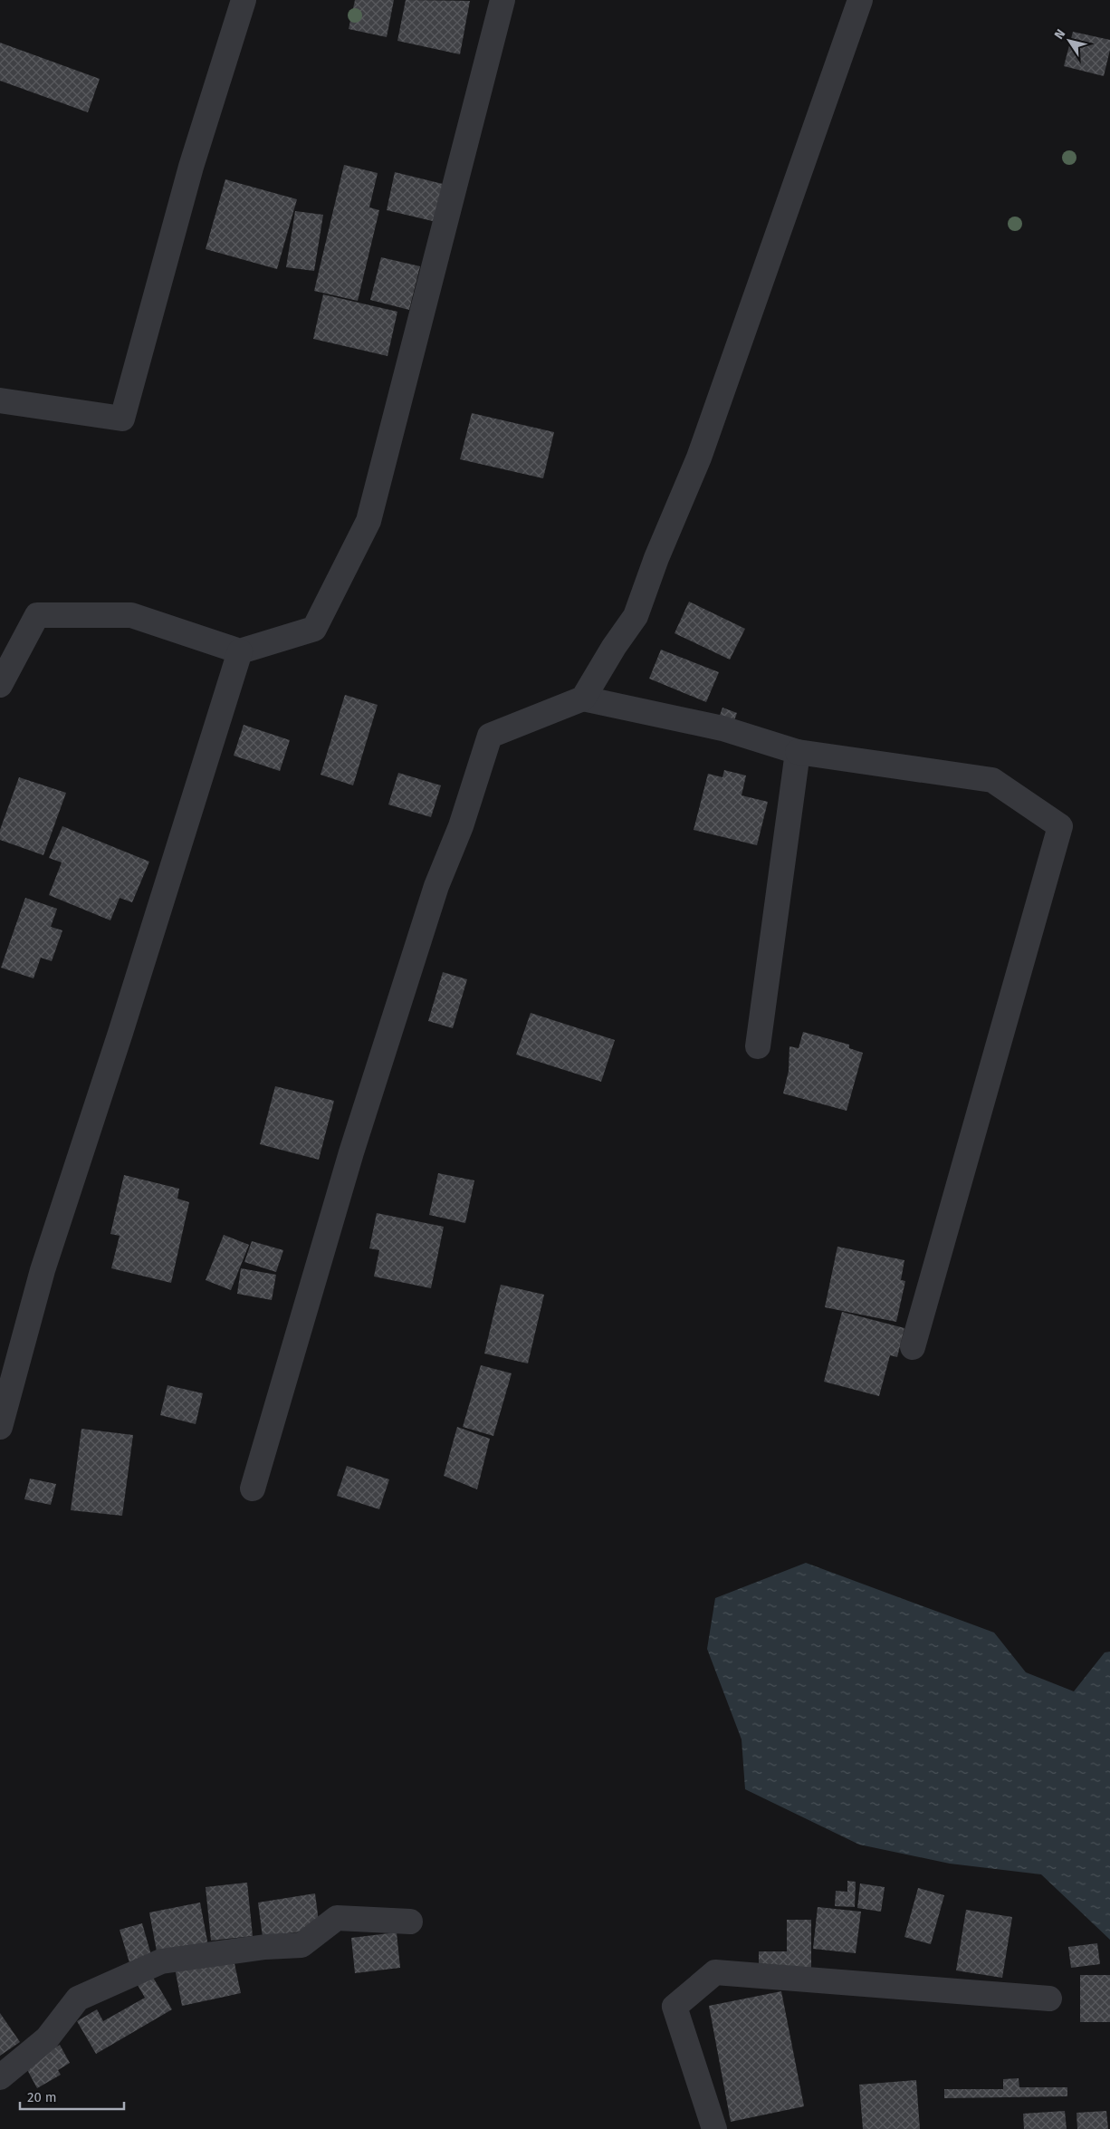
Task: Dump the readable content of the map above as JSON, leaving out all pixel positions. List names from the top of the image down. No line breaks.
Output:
{"scale_bar":"20 m","north":"top left"}
